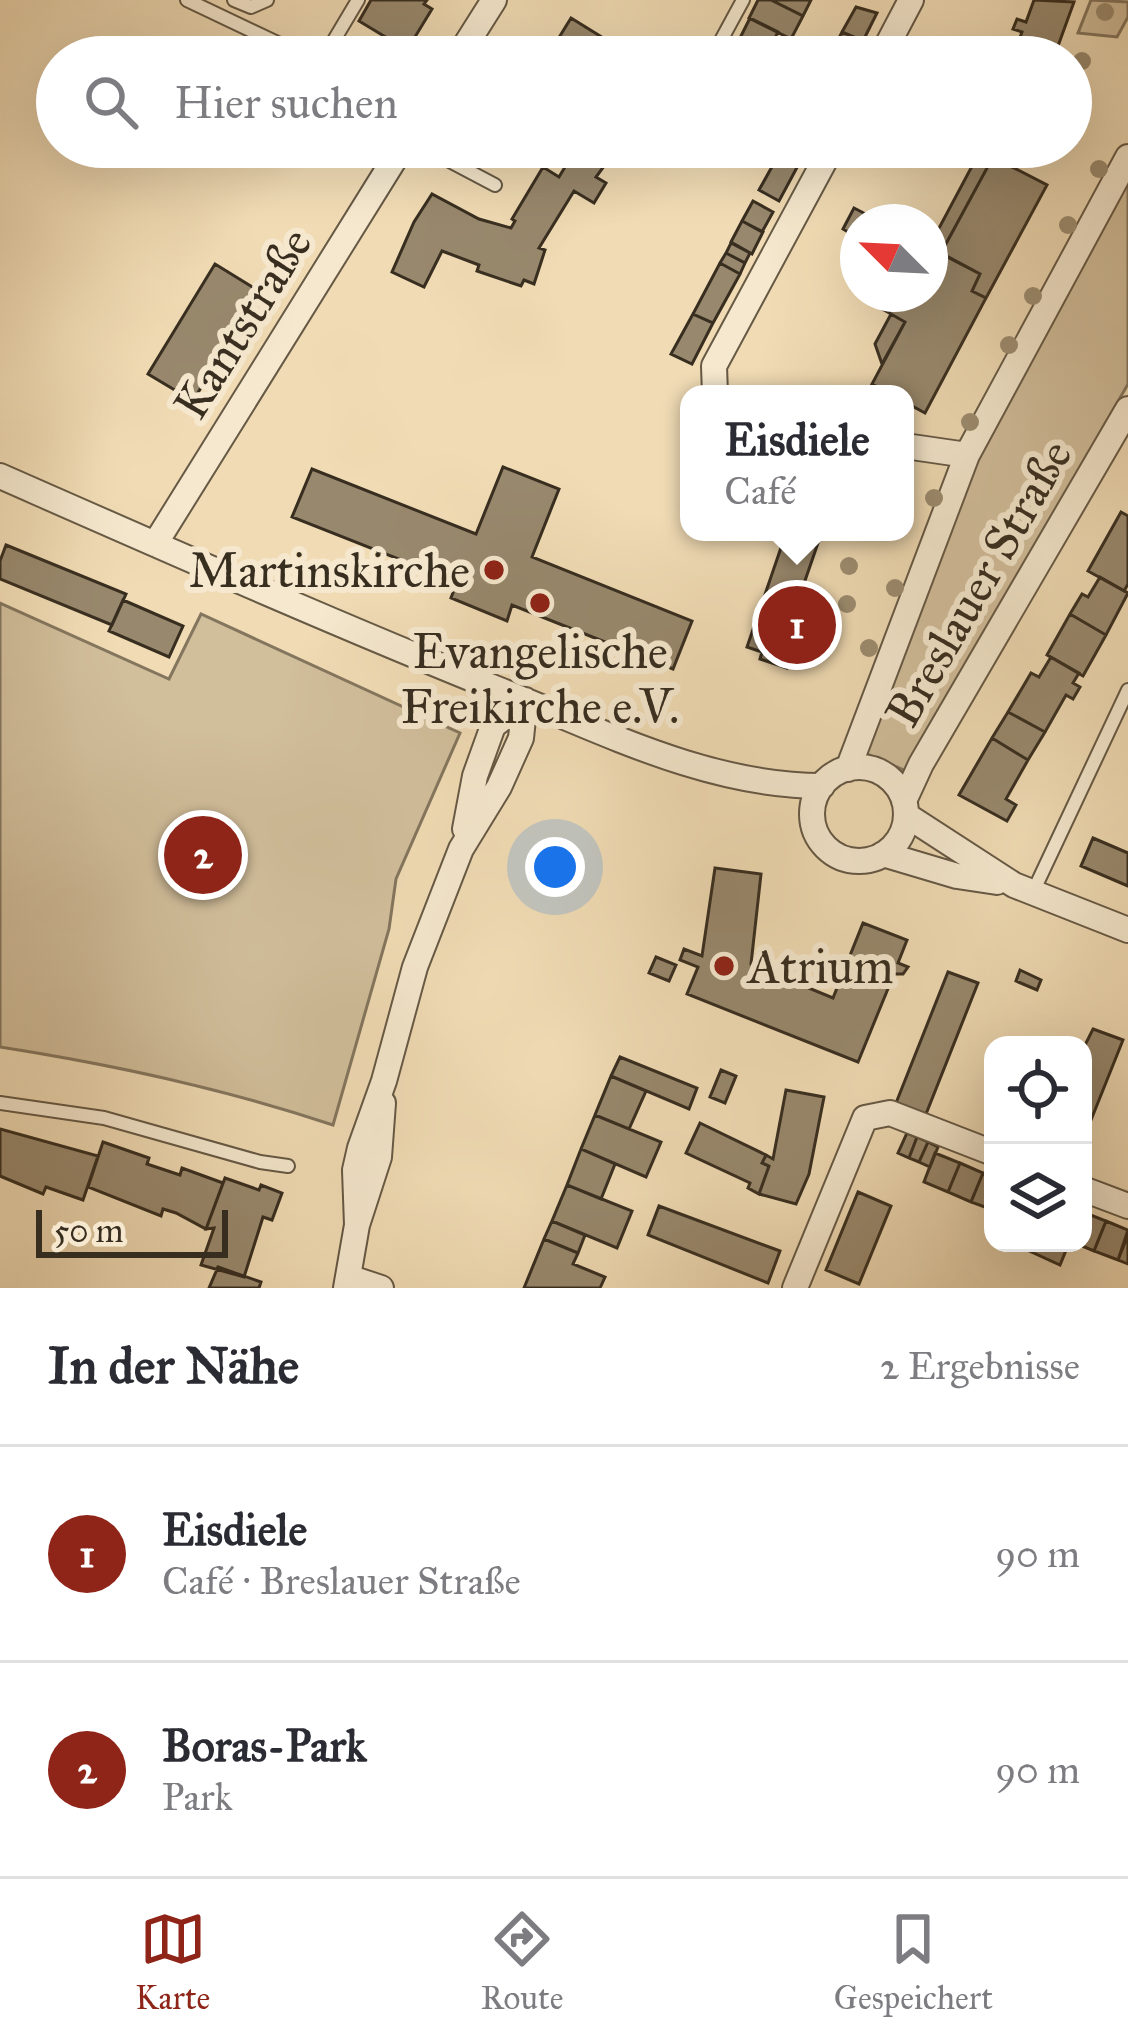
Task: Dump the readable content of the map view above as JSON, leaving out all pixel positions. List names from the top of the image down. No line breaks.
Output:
{"streets":{"street":["Kantstraße","Breslauer Straße"]},"places":["Martinskirche","Evangelische Freikirche e.V.","Atrium"],"scale_bar":"50 m","north":"top left","page":{"search":"Hier suchen","popup":["Eisdiele","Café"],"pins":["1","2"],"scale":"50 m","heading":["In der Nähe","2 Ergebnisse"],"list":[{"mark":"1","name":"Eisdiele","note":"Café · Breslauer Straße","value":"90 m"},{"mark":"2","name":"Boras-Park","note":"Park","value":"90 m"}],"nav":["Karte","Route","Gespeichert"]}}
